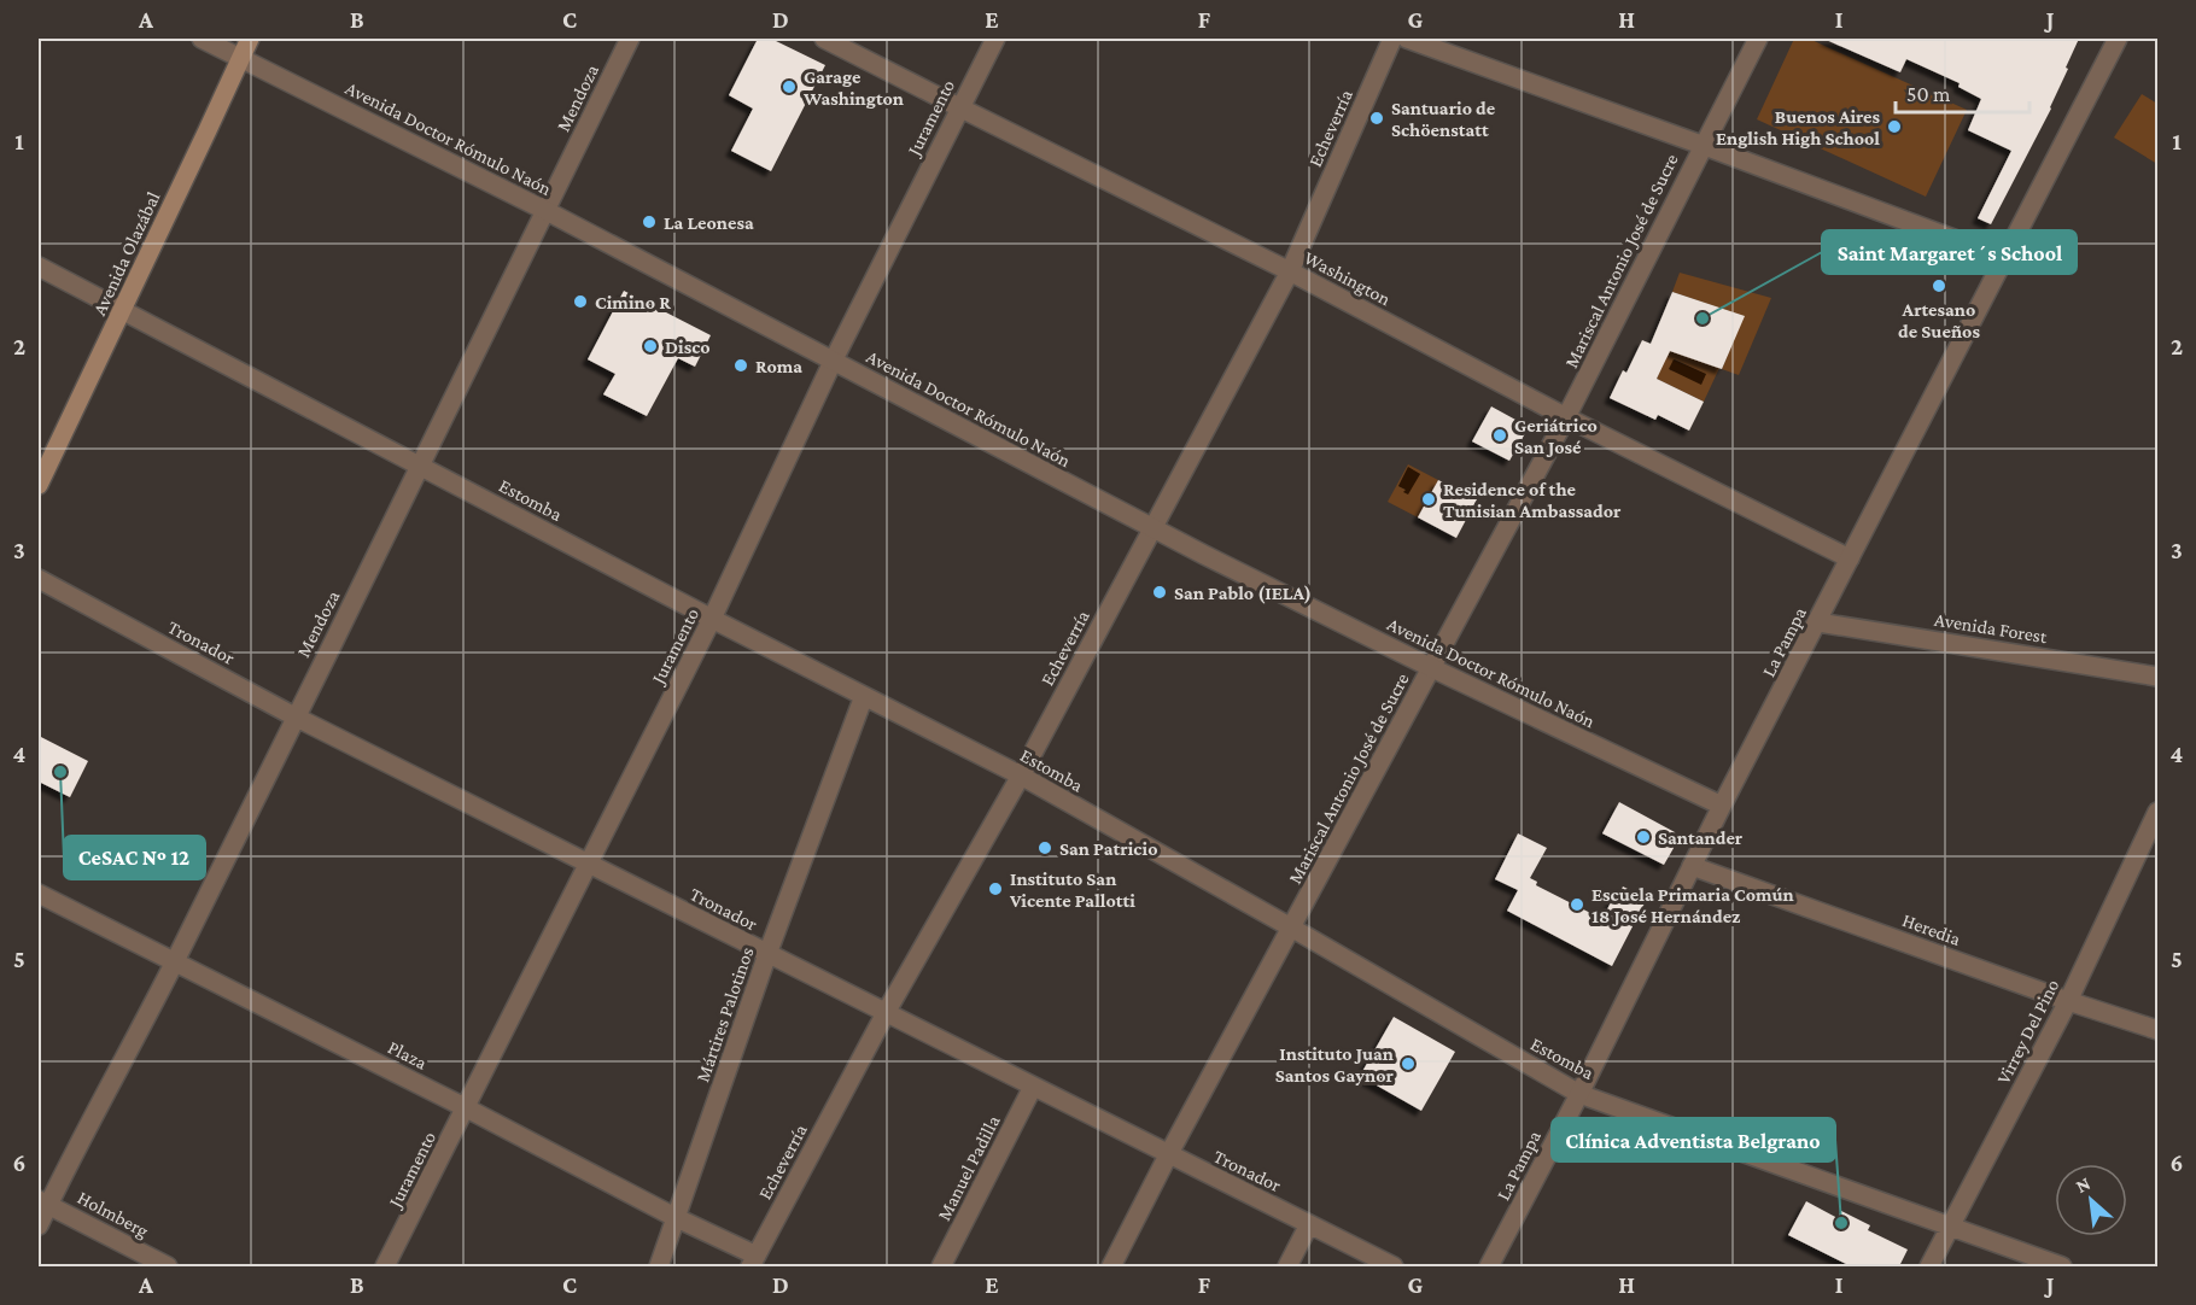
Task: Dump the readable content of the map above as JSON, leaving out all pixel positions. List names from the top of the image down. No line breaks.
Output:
{"streets":{"main road":["Avenida Olazábal"],"street":["Mendoza","Juramento","Echeverría","Avenida Doctor Rómulo Naón","Mariscal Antonio José de Sucre","Washington","Estomba","Avenida Forest","Tronador","La Pampa","Heredia","Mártires Palotinos","Virrey Del Pino","Plaza","Manuel Padilla","Holmberg"]},"crossings":[["Mendoza","Avenida Doctor Rómulo Naón"],["Mendoza","Estomba"],["Mendoza","Tronador"],["Mendoza","Plaza"],["Mendoza","Holmberg"],["Juramento","Avenida Doctor Rómulo Naón"],["Juramento","Washington"],["Juramento","Estomba"],["Juramento","Tronador"],["Juramento","Plaza"],["Echeverría","Avenida Doctor Rómulo Naón"],["Echeverría","Washington"],["Echeverría","Estomba"],["Echeverría","Tronador"],["Echeverría","Plaza"],["Avenida Doctor Rómulo Naón","Avenida Olazábal"],["Avenida Doctor Rómulo Naón","Mariscal Antonio José de Sucre"],["Avenida Doctor Rómulo Naón","La Pampa"],["Avenida Olazábal","Estomba"],["Mariscal Antonio José de Sucre","Washington"],["Mariscal Antonio José de Sucre","Estomba"],["Mariscal Antonio José de Sucre","Tronador"],["Washington","La Pampa"],["Estomba","La Pampa"],["Estomba","Mártires Palotinos"],["Estomba","Virrey Del Pino"],["Avenida Forest","La Pampa"],["Tronador","Mártires Palotinos"],["Tronador","Manuel Padilla"],["La Pampa","Heredia"],["Heredia","Virrey Del Pino"],["Mártires Palotinos","Plaza"]],"places":["Garage Washington","Santuario de Schöenstatt","Buenos Aires English High School","La Leonesa","Artesano de Sueños","Cimino R","Saint Margaret´s School","Disco","Roma","Geriátrico San José","Residence of the Tunisian Ambassador","San Pablo (IELA)","CeSAC Nº 12","Santander","San Patricio","Instituto San Vicente Pallotti","Escuela Primaria Común 18 José Hernández","Instituto Juan Santos Gaynor","Clínica Adventista Belgrano"],"scale_bar":"50 m","north":"top left","grid":{"columns":["A","B","C","D","E","F","G","H","I","J"],"rows":["1","2","3","4","5","6"]}}
